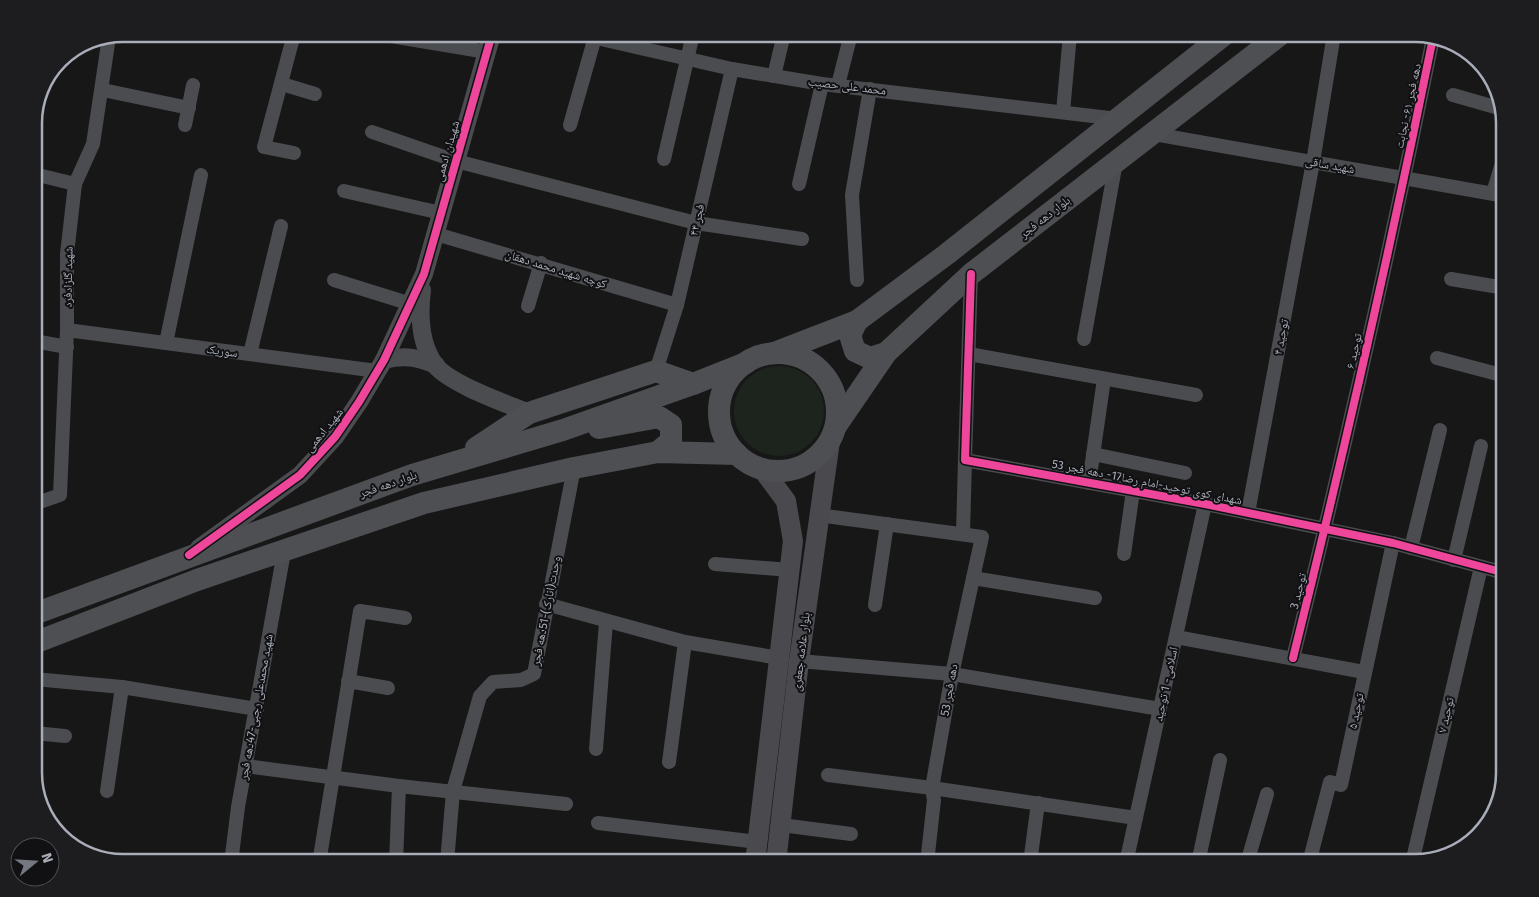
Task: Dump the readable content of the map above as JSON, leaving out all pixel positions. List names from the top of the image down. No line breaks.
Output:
{"streets":{"main road":["بلوار دهه فجر","بلوار علامه جعفری"],"street":["محمد علی حصیب","دهه فجر ۶۱- نجابت","شهیدان ادهمی","شهید ساقی","فجر ۴۴","کوچه شهید محمد دهقان","شهید گلزادفرد","توحید ۴","سوریک","توحید ۶","شهید ادهمی","شهدای کوی توحید-امام رضا17- دهه فجر 53","توحید 3","وحدت(انارک)-51دهه فجر","اسلامی- 1 توحید","دهه فجر 53","شهید محمدعلی رجبی-47دهه فجر","توحید ۵","توحید ۷"]},"crossings":[["محمد علی حصیب","فجر ۴۴"],["دهه فجر ۶۱- نجابت","شهید ساقی"],["دهه فجر ۶۱- نجابت","توحید ۶"],["شهیدان ادهمی","کوچه شهید محمد دهقان"],["شهیدان ادهمی","شهید ادهمی"],["شهید ساقی","بلوار دهه فجر"],["شهید ساقی","توحید ۴"],["شهید ساقی","توحید ۶"],["بلوار دهه فجر","شهید ادهمی"],["بلوار دهه فجر","بلوار علامه جعفری"],["فجر ۴۴","کوچه شهید محمد دهقان"],["شهید گلزادفرد","سوریک"],["توحید ۴","شهدای کوی توحید-امام رضا17- دهه فجر 53"],["سوریک","شهید ادهمی"],["توحید ۶","شهدای کوی توحید-امام رضا17- دهه فجر 53"],["توحید ۶","توحید 3"],["شهدای کوی توحید-امام رضا17- دهه فجر 53","توحید 3"],["شهدای کوی توحید-امام رضا17- دهه فجر 53","اسلامی- 1 توحید"],["شهدای کوی توحید-امام رضا17- دهه فجر 53","توحید ۵"],["شهدای کوی توحید-امام رضا17- دهه فجر 53","توحید ۷"]],"north":"right"}
